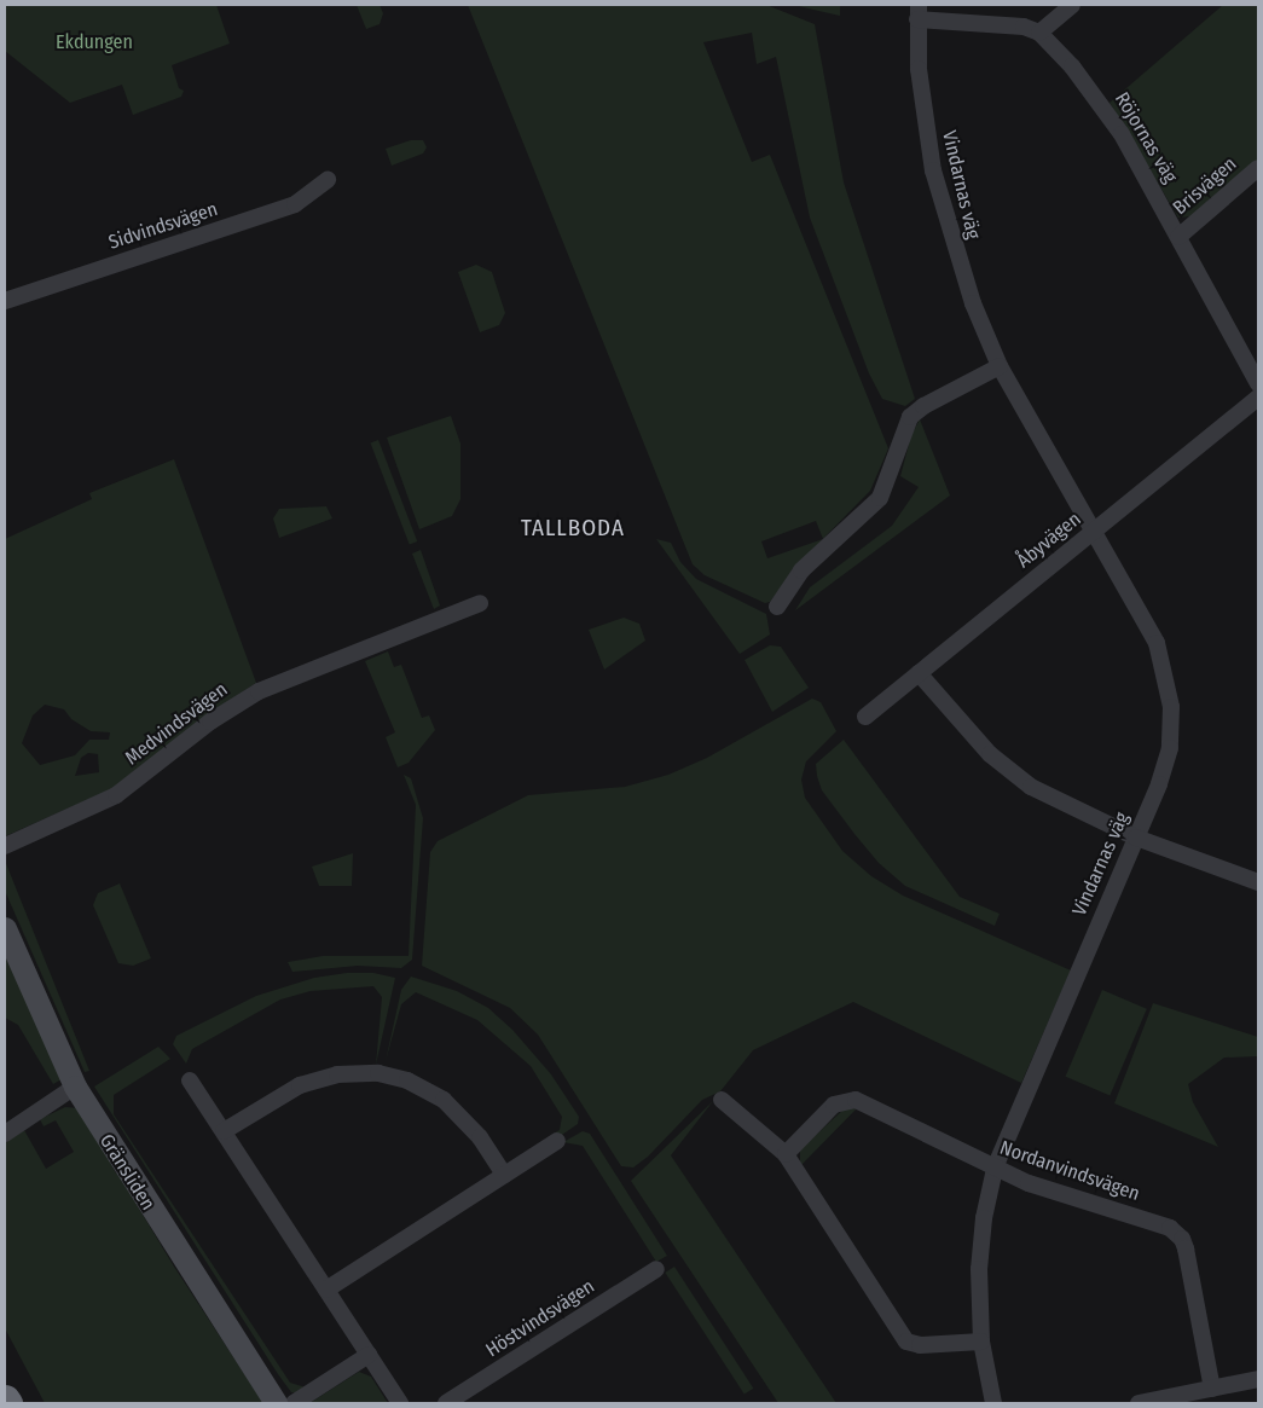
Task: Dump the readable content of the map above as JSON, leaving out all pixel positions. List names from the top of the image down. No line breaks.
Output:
{"streets":{"street":["Röjornas väg","Vindarnas väg","Brisvägen","Sidvindsvägen","Åbyvägen","Medvindsvägen","Nordanvindsvägen","Gränsliden","Höstvindsvägen"]},"crossings":[["Röjornas väg","Brisvägen"],["Vindarnas väg","Åbyvägen"],["Vindarnas väg","Nordanvindsvägen"]],"districts":["TALLBODA"],"parks":["Ekdungen"]}
